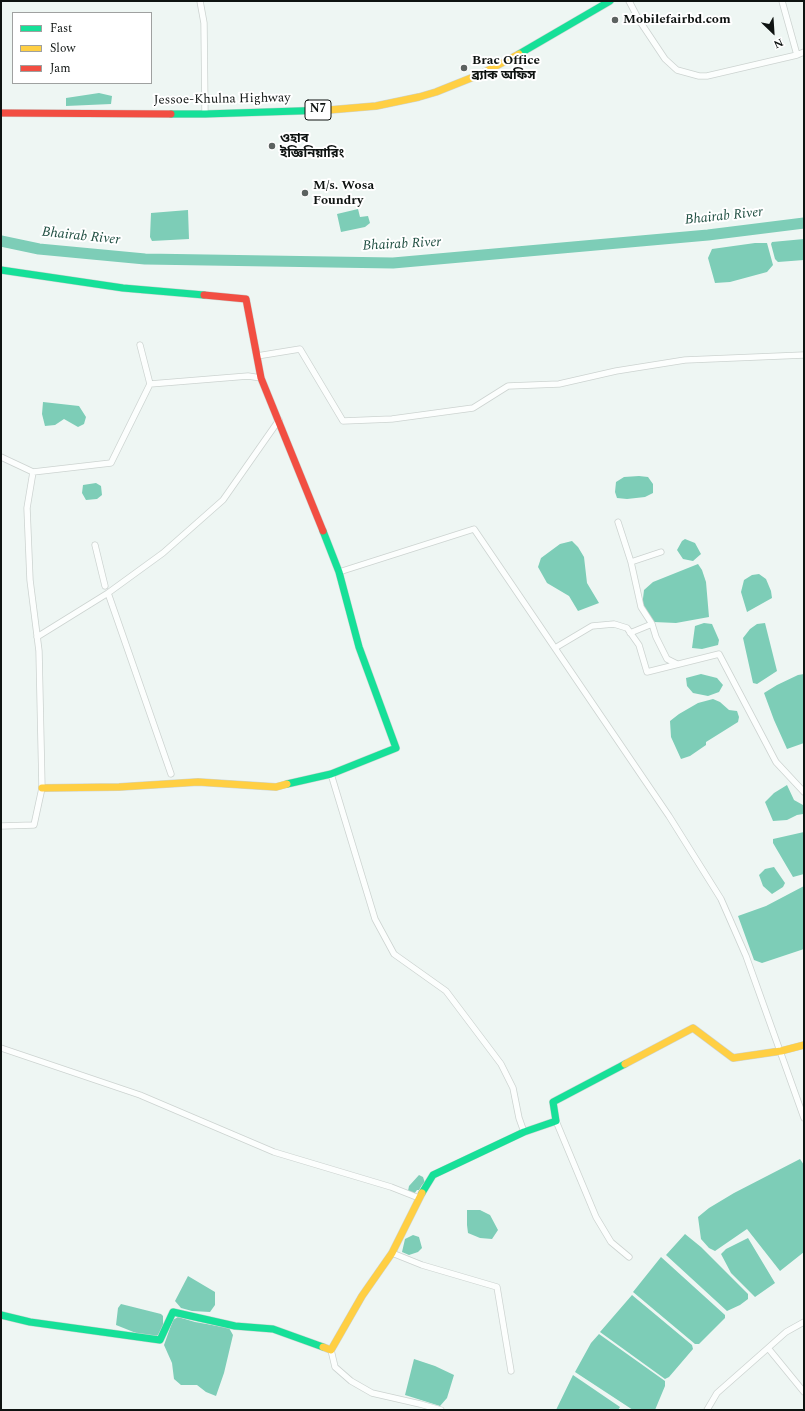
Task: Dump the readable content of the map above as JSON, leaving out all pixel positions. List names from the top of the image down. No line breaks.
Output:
{"streets":{"main road":["Jessoe-Khulna Highway","N7"]},"water":["Bhairab River"],"places":["Mobilefairbd.com","Brac Office ব্র্যাক অফিস","ওহাব ইজ্ঞিনিয়ারিং","M/s. Wosa Foundry"],"legend":["Fast","Slow","Jam"],"north":"bottom right"}
